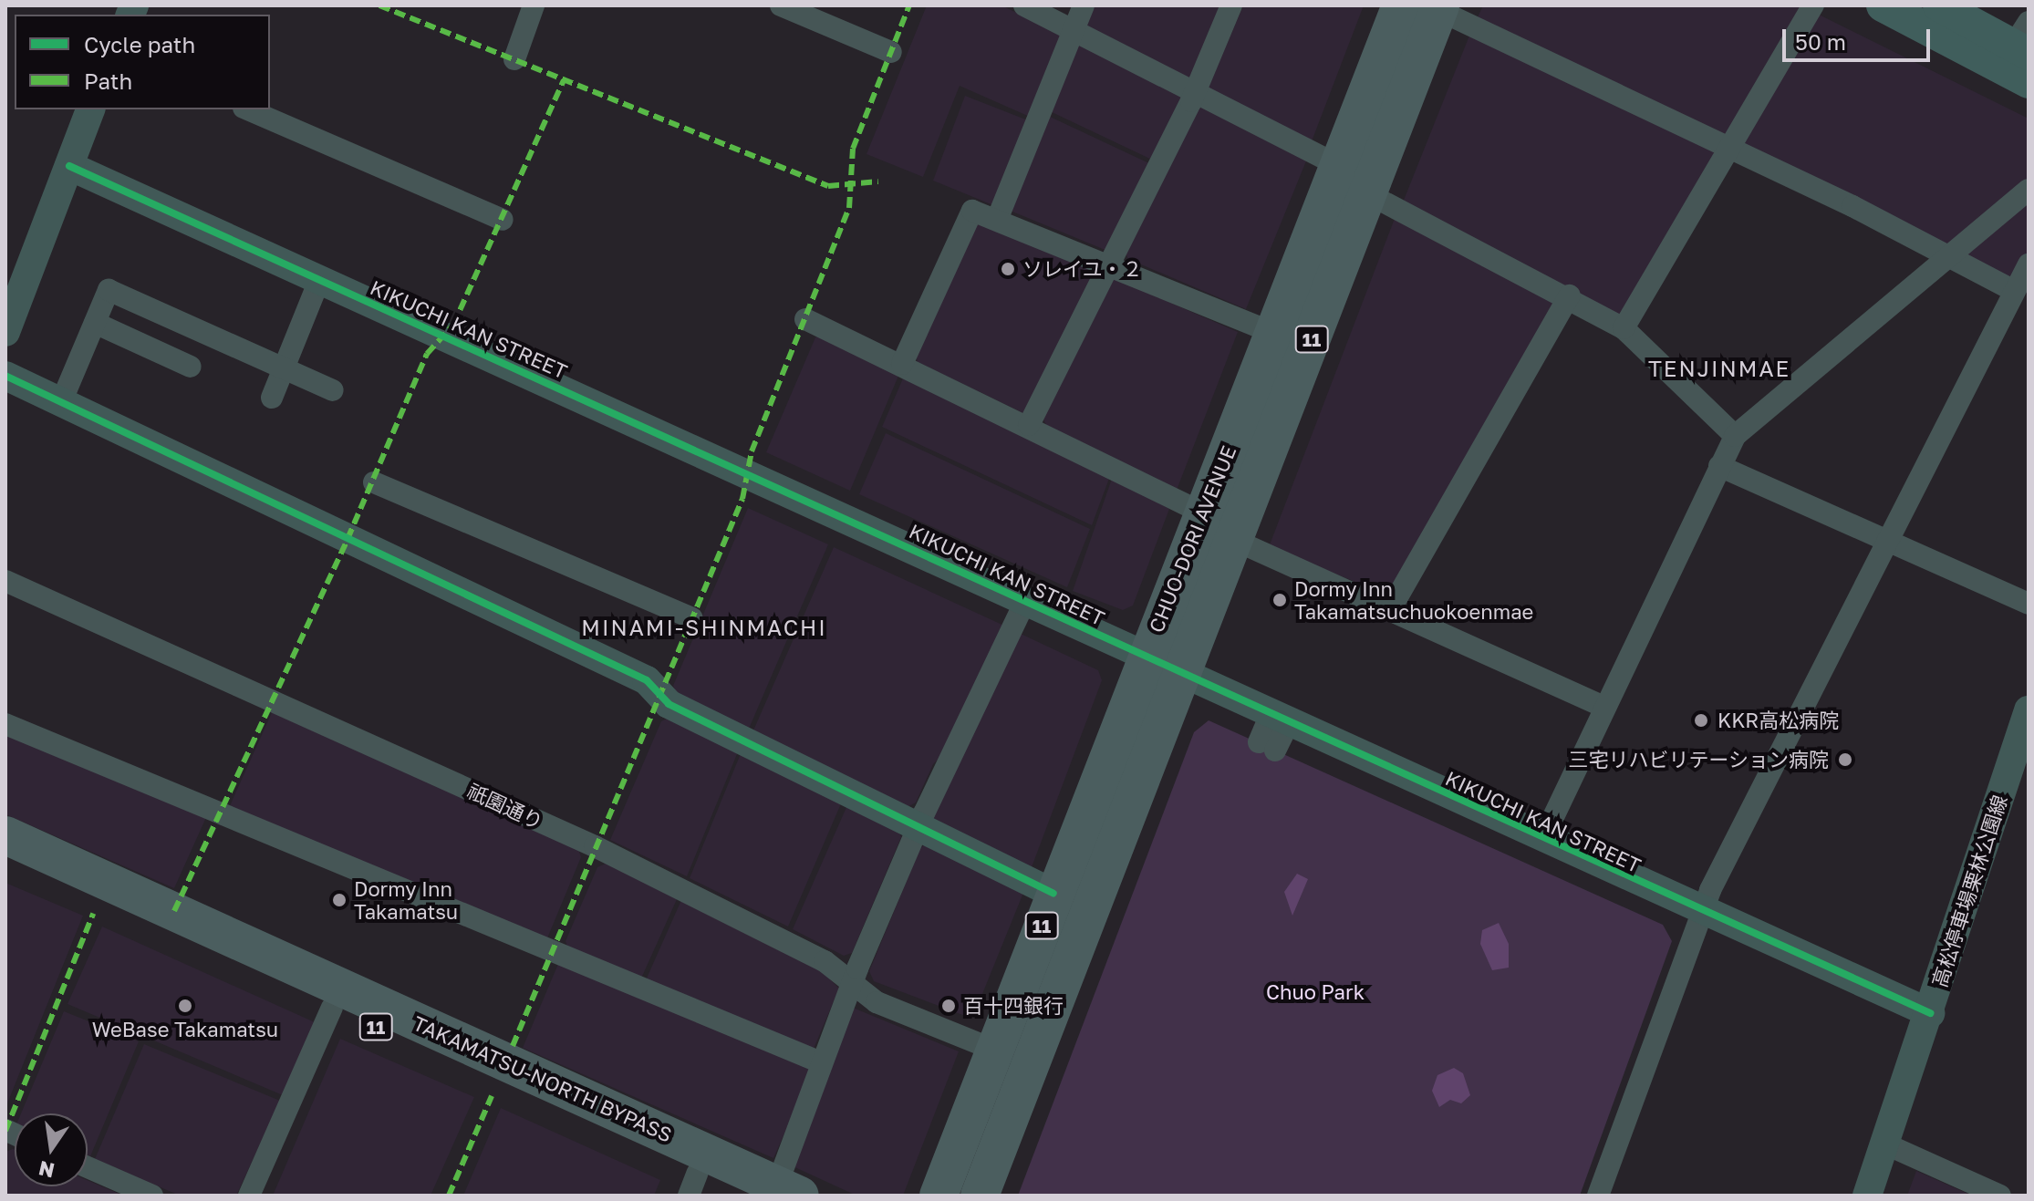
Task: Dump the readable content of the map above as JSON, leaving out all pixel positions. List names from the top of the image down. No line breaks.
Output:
{"streets":{"highway":["11","CHUO-DORI AVENUE","TAKAMATSU-NORTH BYPASS"],"street":["KIKUCHI KAN STREET","祇園通り","高松停車場栗林公園線"]},"crossings":[["KIKUCHI KAN STREET","CHUO-DORI AVENUE"],["KIKUCHI KAN STREET","高松停車場栗林公園線"],["CHUO-DORI AVENUE","祇園通り"]],"districts":["TENJINMAE","MINAMI-SHINMACHI"],"parks":["Chuo Park"],"places":["ソレイユ・２","Dormy Inn Takamatsuchuokoenmae","KKR高松病院","三宅リハビリテーション病院","Dormy Inn Takamatsu","WeBase Takamatsu","百十四銀行"],"legend":["Cycle path","Path"],"scale_bar":"50 m","north":"bottom"}
